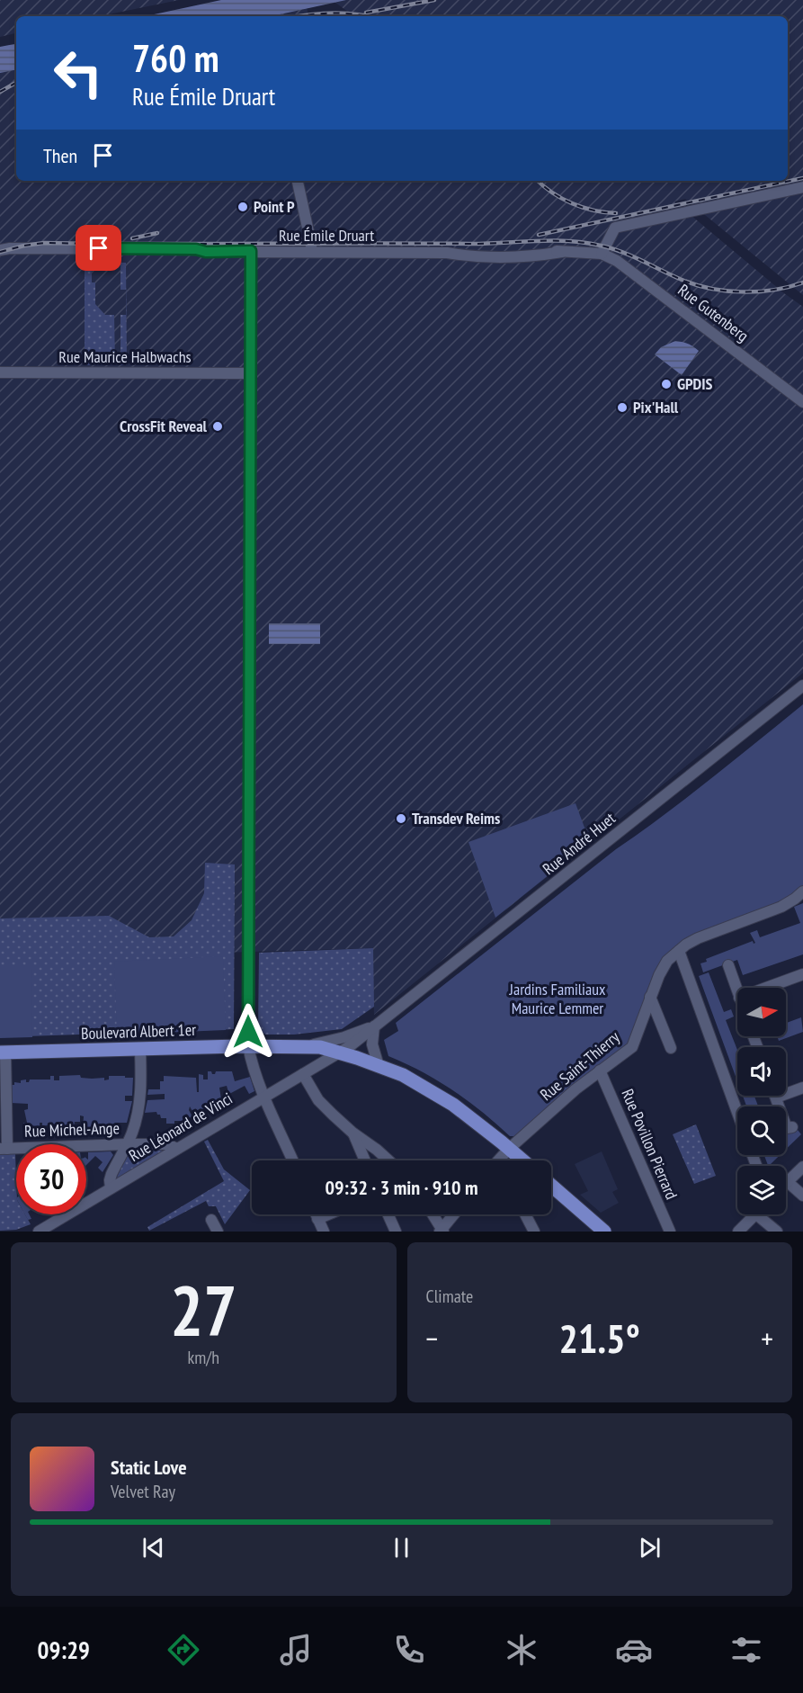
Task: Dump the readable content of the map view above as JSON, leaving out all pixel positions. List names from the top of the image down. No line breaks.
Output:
{"streets":{"main road":["Boulevard Albert 1er"],"street":["Rue Émile Druart","Rue Gutenberg","Rue Maurice Halbwachs","Rue André Huet","Rue Saint-Thierry","Rue Léonard de Vinci","Rue Michel-Ange","Rue Povillon Pierrard"]},"crossings":[["Rue Émile Druart","Rue Gutenberg"],["Rue André Huet","Boulevard Albert 1er"],["Rue André Huet","Rue Léonard de Vinci"],["Boulevard Albert 1er","Rue Saint-Thierry"],["Boulevard Albert 1er","Rue Léonard de Vinci"],["Rue Saint-Thierry","Rue Povillon Pierrard"],["Rue Léonard de Vinci","Rue Michel-Ange"]],"parks":["Jardins Familiaux Maurice Lemmer"],"places":["Point P","GPDIS","Pix'Hall","CrossFit Reveal","Transdev Reims"],"north":"right","page":{"turn":["760 m","Rue Émile Druart"],"then":"Then","limit":"30","trip":"09:32 · 3 min · 910 m","tile":[["27","km/h"],"Climate"],"heat":["−","21.5°","+"],"song":["Static Love","Velvet Ray"],"tabs":"09:29"}}
